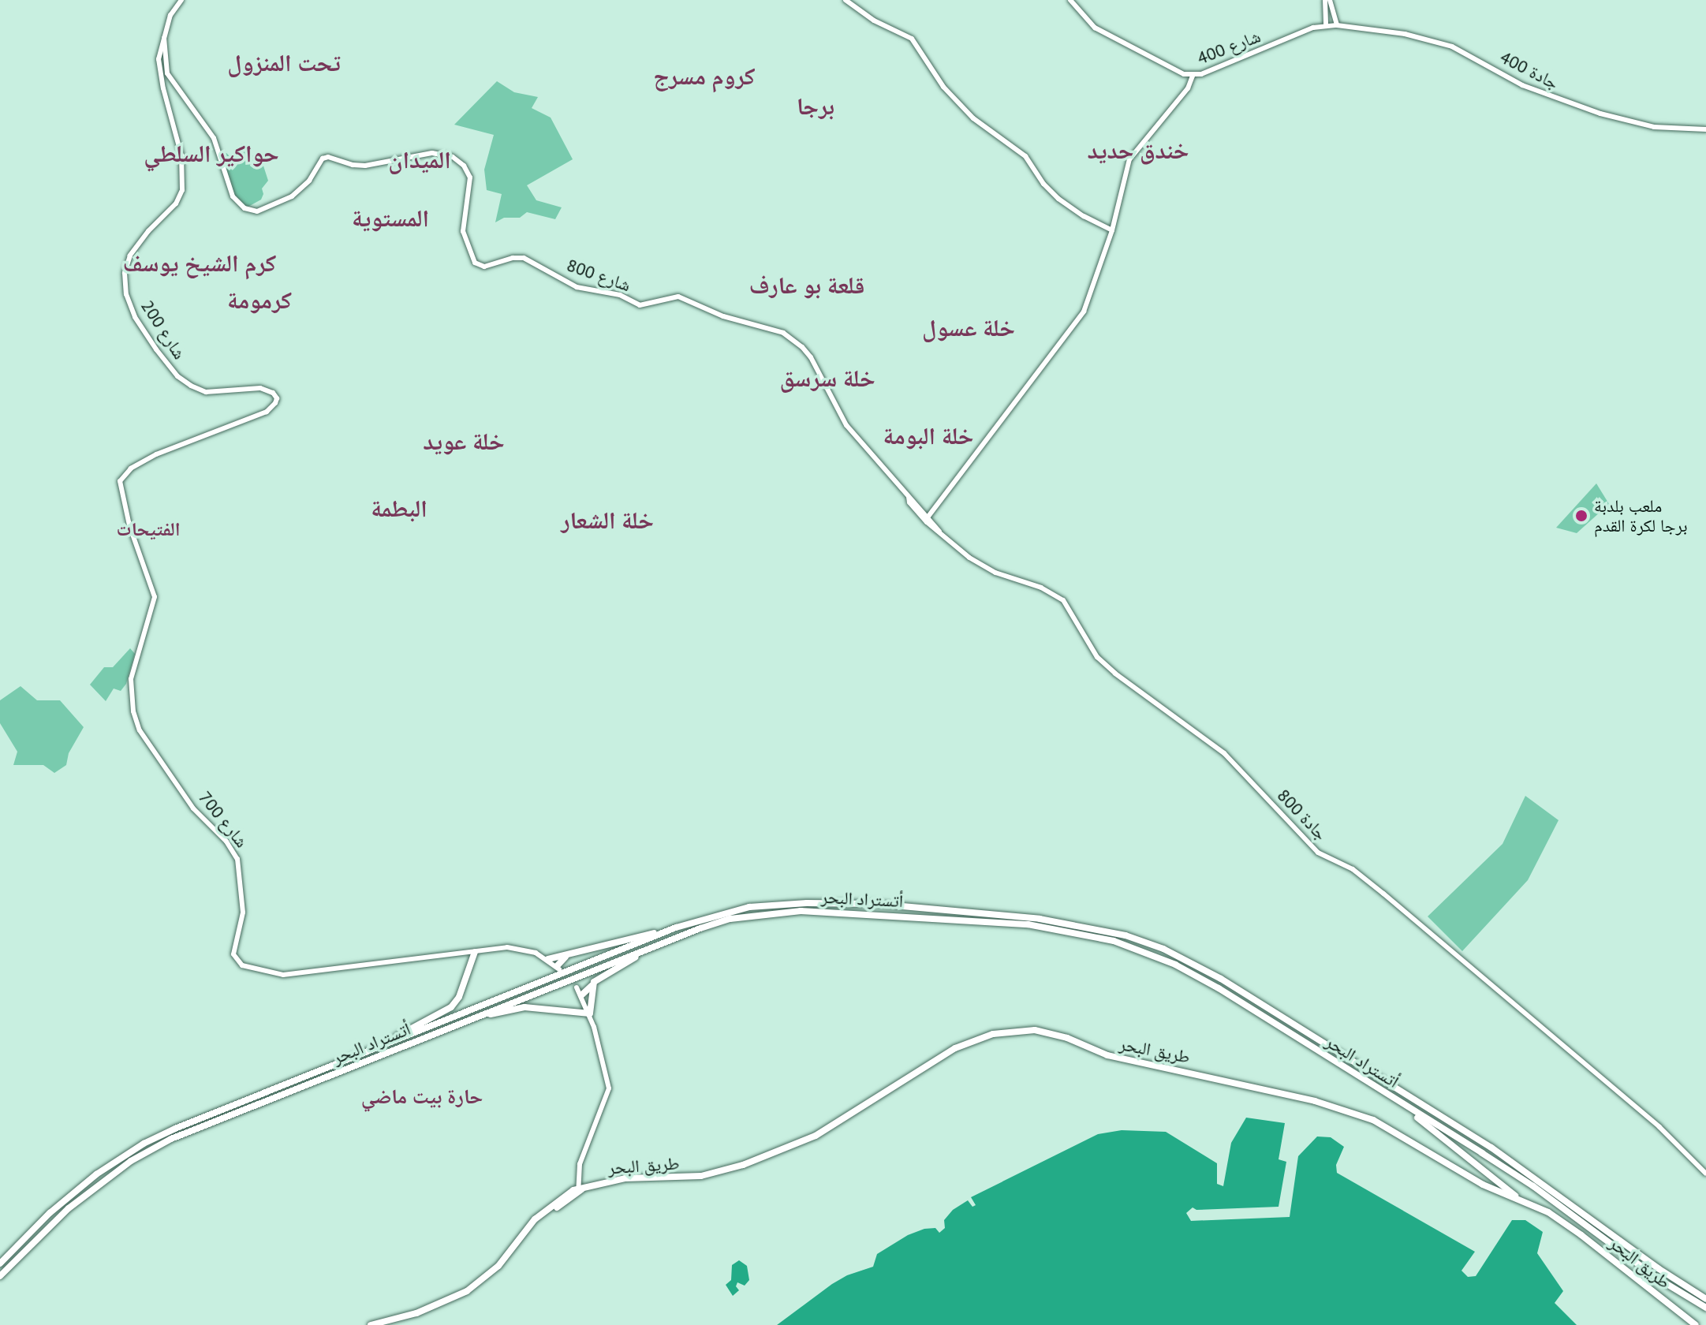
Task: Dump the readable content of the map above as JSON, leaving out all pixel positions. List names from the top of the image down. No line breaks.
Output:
{"streets":{"highway":["أتستراد البحر","طريق البحر"],"main road":["شارع 400","جادة 400","شارع 800","شارع 200","جادة 800","شارع 700"]},"crossings":[["شارع 400","جادة 400"],["شارع 800","شارع 200"],["شارع 800","جادة 800"],["شارع 200","شارع 700"]],"districts":["تحت المنزول","كروم مسرج","برجا","خندق حديد","حواكير السلطي","الميدان","المستوية","كرم الشيخ يوسف","قلعة بو عارف","كرمومة","خلة عسول","خلة سرسق","خلة البومة","خلة عويد","البطمة","خلة الشعار","الفتيحات","حارة بيت ماضي"],"places":["ملعب بلدبة برجا لكرة القدم"]}
